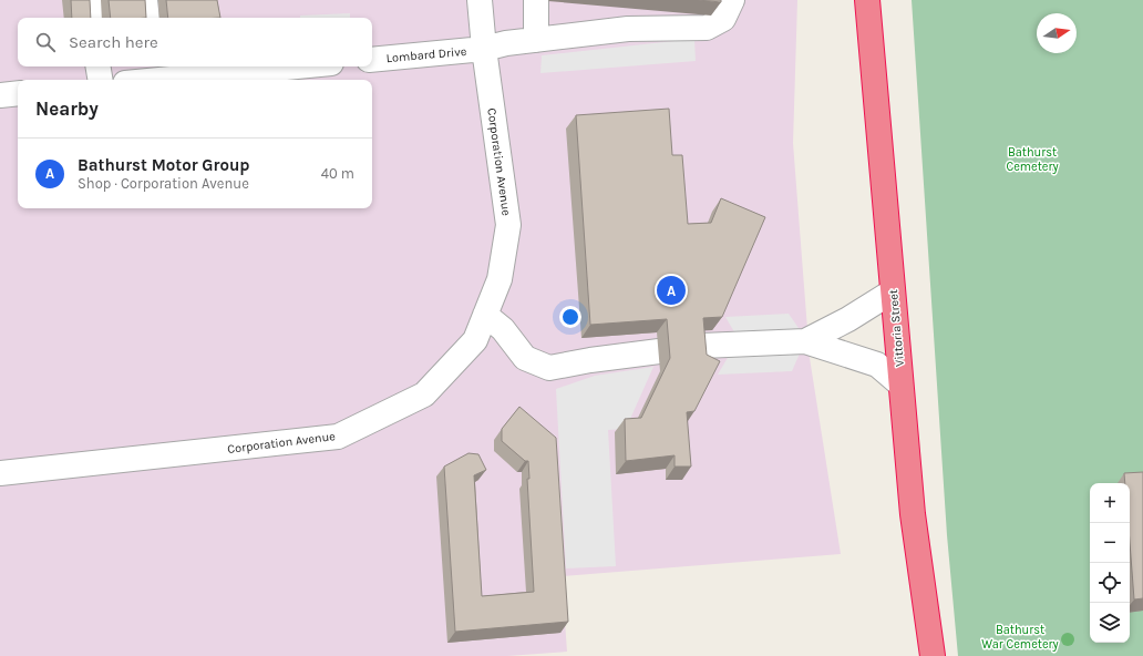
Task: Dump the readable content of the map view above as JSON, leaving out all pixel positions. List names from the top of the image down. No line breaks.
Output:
{"streets":{"highway":["Vittoria Street"],"street":["Lombard Drive","Corporation Avenue"]},"crossings":[["Lombard Drive","Corporation Avenue"]],"parks":["Bathurst Cemetery","Bathurst War Cemetery"],"north":"right","page":{"search":"Search here","heading":"Nearby","list":[{"mark":"A","name":"Bathurst Motor Group","note":"Shop · Corporation Avenue","value":"40 m"}],"pins":"A","map_buttons":["+","−"]}}
